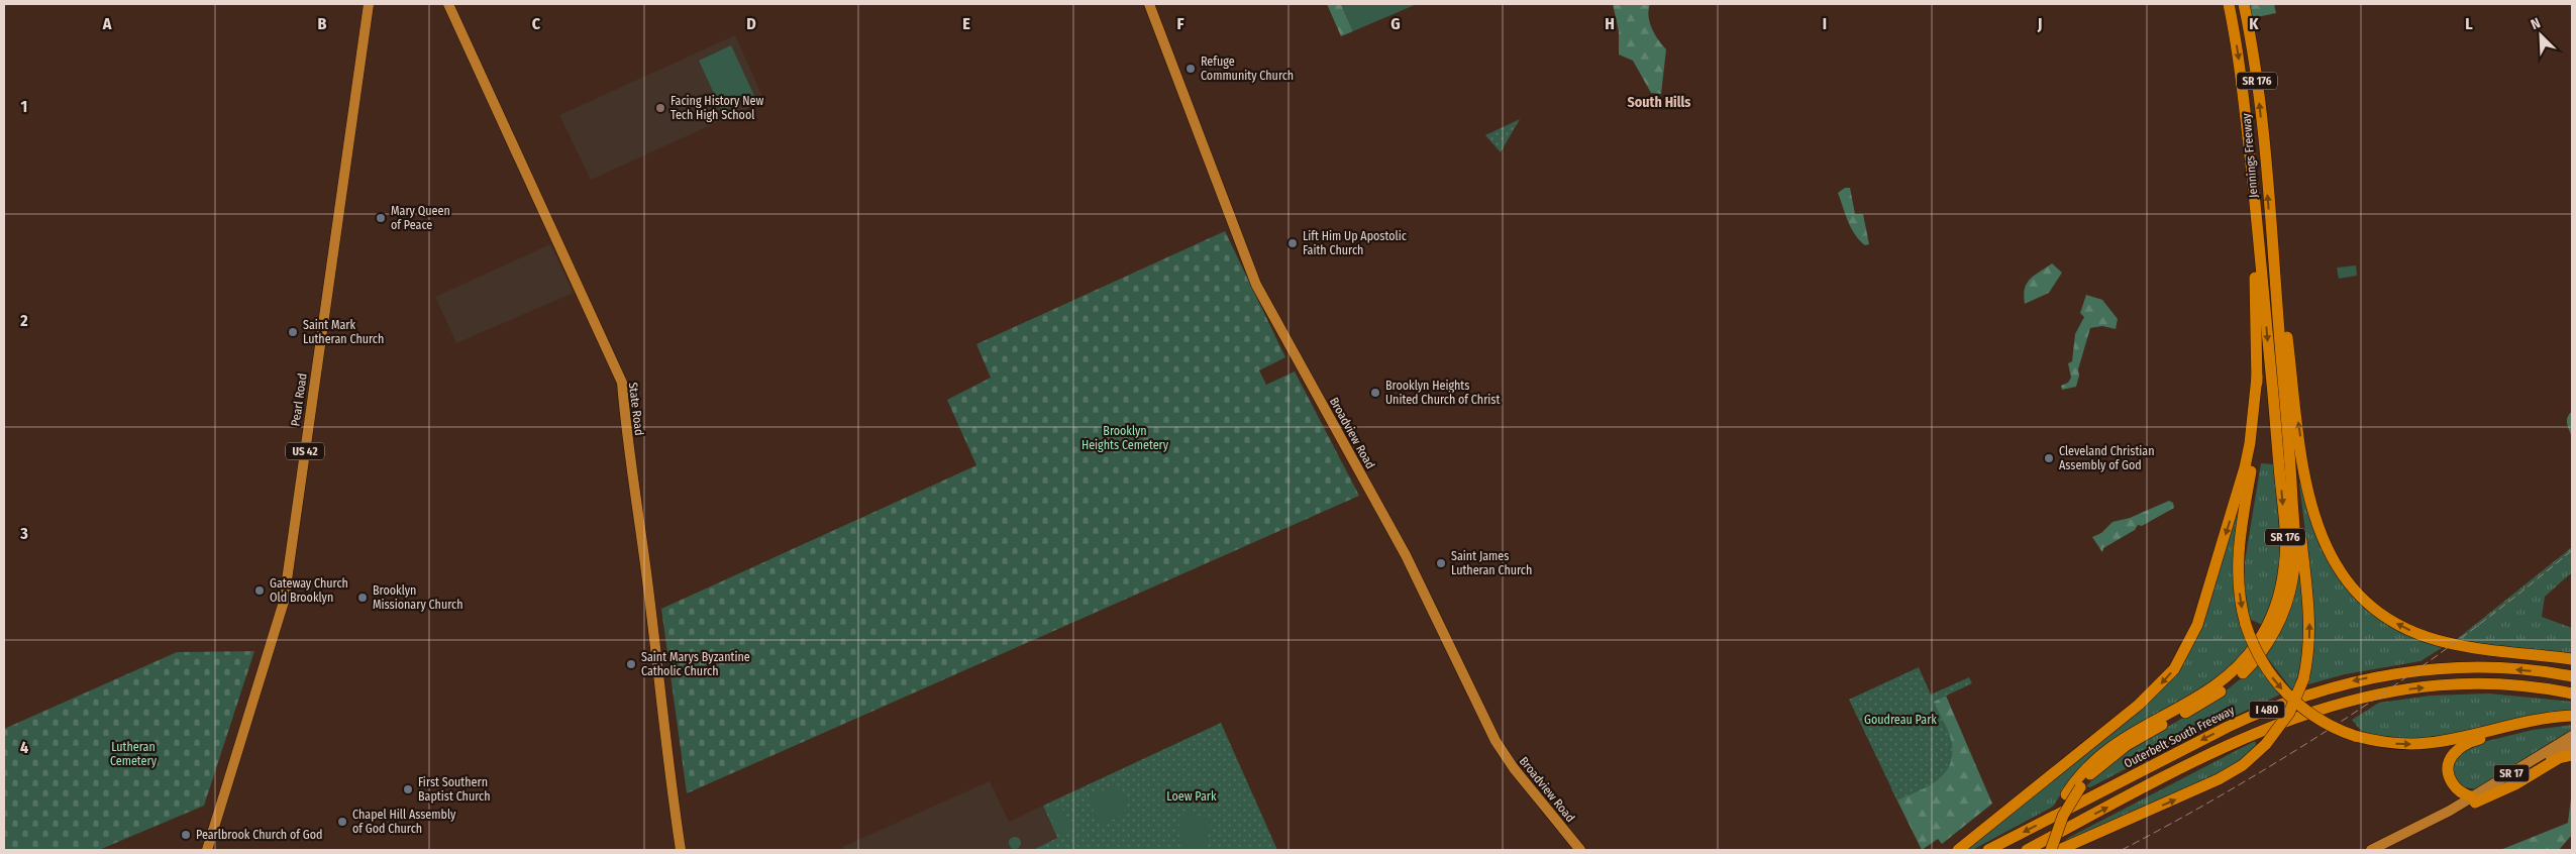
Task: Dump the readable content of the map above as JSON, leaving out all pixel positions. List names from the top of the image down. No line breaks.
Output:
{"streets":{"highway":["SR 176","Jennings Freeway","I 480","Outerbelt South Freeway"],"main road":["Pearl Road","State Road","Broadview Road","US 42","SR 17"]},"crossings":[["SR 176","Jennings Freeway"]],"districts":["South Hills"],"parks":["Brooklyn Heights Cemetery","Goudreau Park","Lutheran Cemetery","Loew Park"],"places":["Refuge Community Church","Facing History New Tech High School","Mary Queen of Peace","Lift Him Up Apostolic Faith Church","Saint Mark Lutheran Church","Brooklyn Heights United Church of Christ","Cleveland Christian Assembly of God","Saint James Lutheran Church","Gateway Church Old Brooklyn","Brooklyn Missionary Church","Saint Marys Byzantine Catholic Church","First Southern Baptist Church","Chapel Hill Assembly of God Church","Pearlbrook Church of God"],"north":"top left","grid":{"columns":["A","B","C","D","E","F","G","H","I","J","K","L"],"rows":["1","2","3","4"]}}
